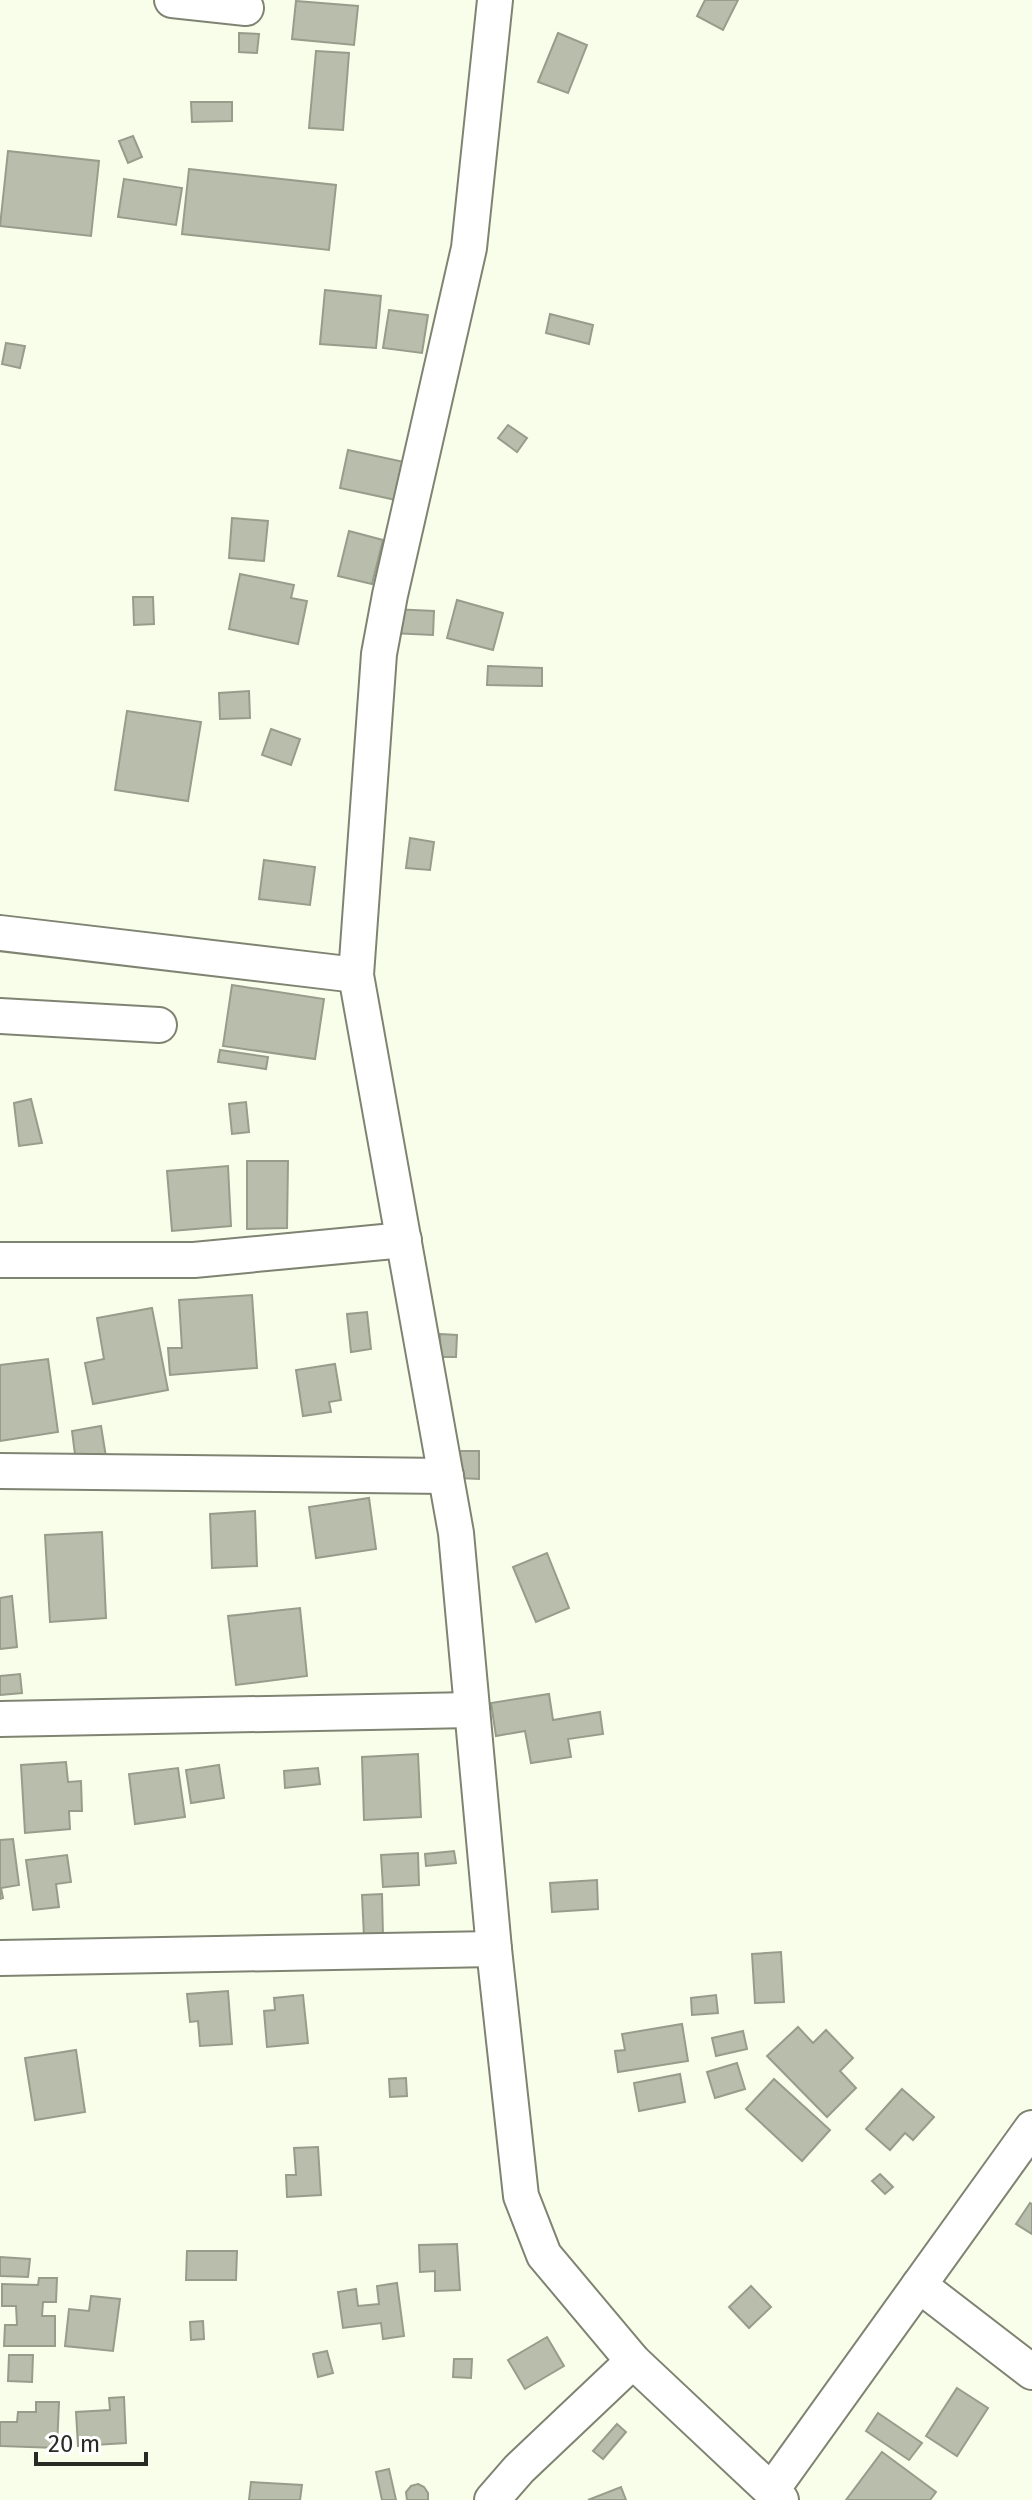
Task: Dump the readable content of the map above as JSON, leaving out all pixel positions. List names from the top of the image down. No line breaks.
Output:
{"scale_bar":"20 m"}
